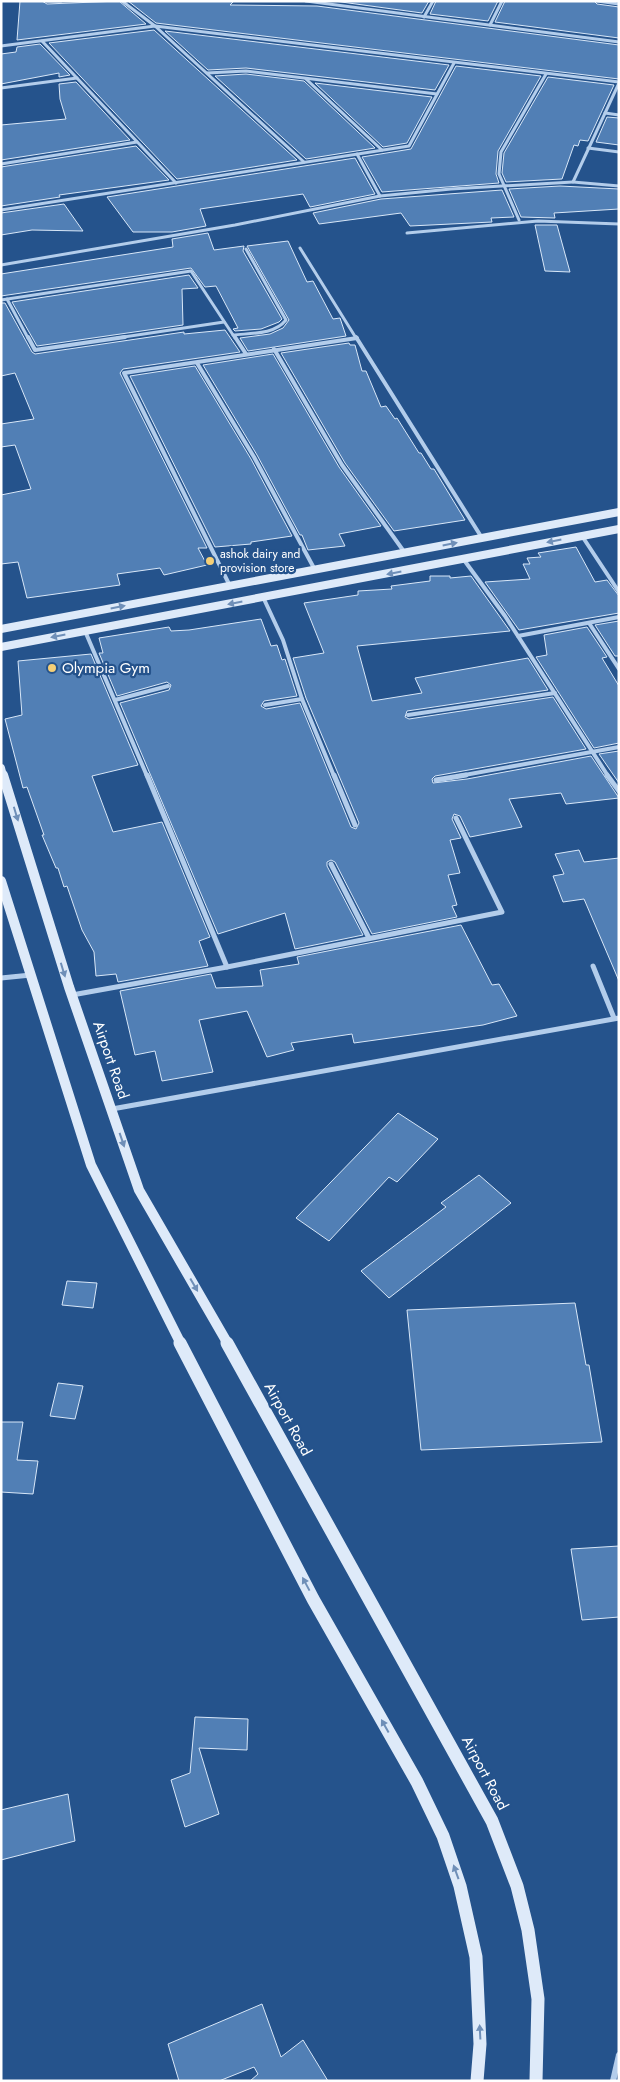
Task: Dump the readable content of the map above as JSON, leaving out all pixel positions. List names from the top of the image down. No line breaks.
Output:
{"streets":{"street":["Airport Road"]},"places":["ashok dairy and provision store","Olympia Gym"]}
